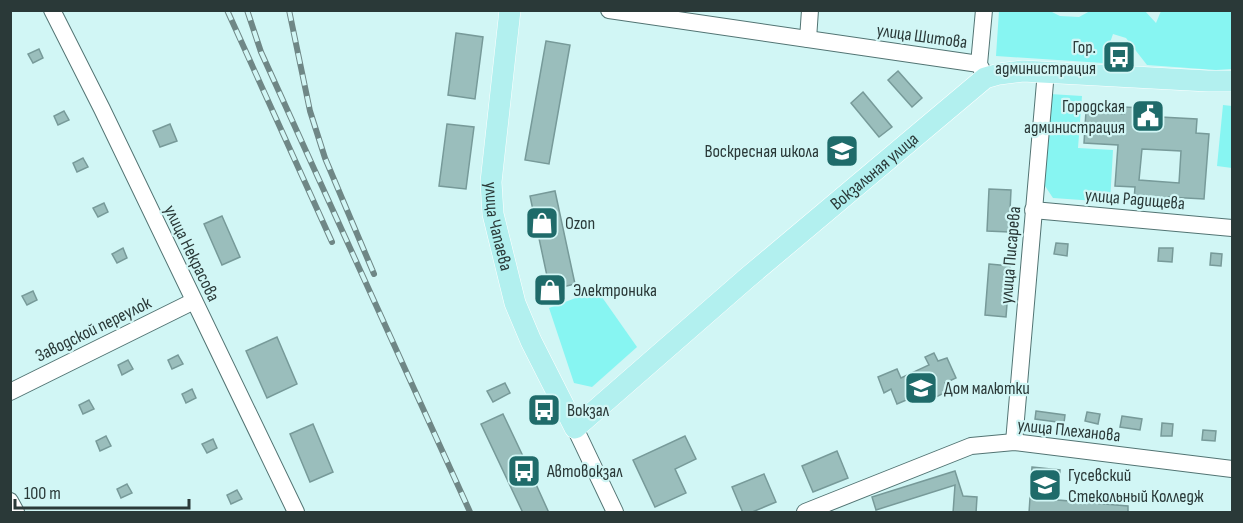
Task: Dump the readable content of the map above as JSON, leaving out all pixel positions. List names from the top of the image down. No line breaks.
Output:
{"streets":{"main road":["Вокзальная улица","улица Чапаева"],"street":["улица Шитова","улица Радищева","улица Некрасова","улица Писарева","Заводской переулок","улица Плеханова"]},"crossings":[["улица Шитова","Вокзальная улица"],["Вокзальная улица","улица Чапаева"],["Вокзальная улица","улица Писарева"],["улица Радищева","улица Писарева"],["улица Некрасова","Заводской переулок"],["улица Писарева","улица Плеханова"]],"places":{"bus stop":["Гор. администрация","Вокзал","Автовокзал"],"public building":["Городская администрация"],"school or university":["Воскресная школа","Дом малютки","Гусевский Стекольный Колледж"],"shop":["Ozon","Электроника"]},"scale_bar":"100 m"}
